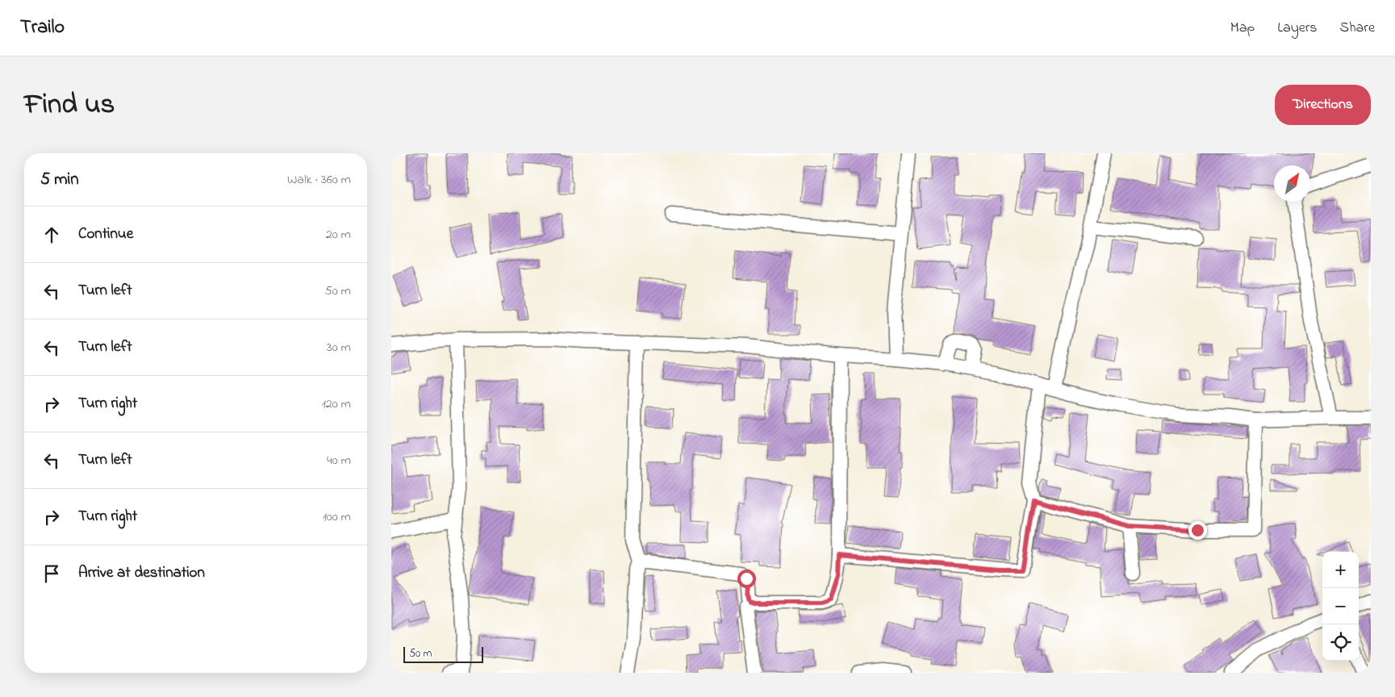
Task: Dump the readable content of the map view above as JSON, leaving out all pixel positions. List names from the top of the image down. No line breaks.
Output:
{"scale_bar":"50 m","north":"top right","page":{"header":"Trailo","nav":["Map","Layers","Share"],"title":"Find us","buttons":"Directions","heading":["5 min","Walk · 360 m"],"list":[["Continue","20 m"],["Turn left","50 m"],["Turn left","30 m"],["Turn right","120 m"],["Turn left","40 m"],["Turn right","100 m"],"Arrive at destination"],"map_buttons":["+","−"],"scale":"50 m"}}
